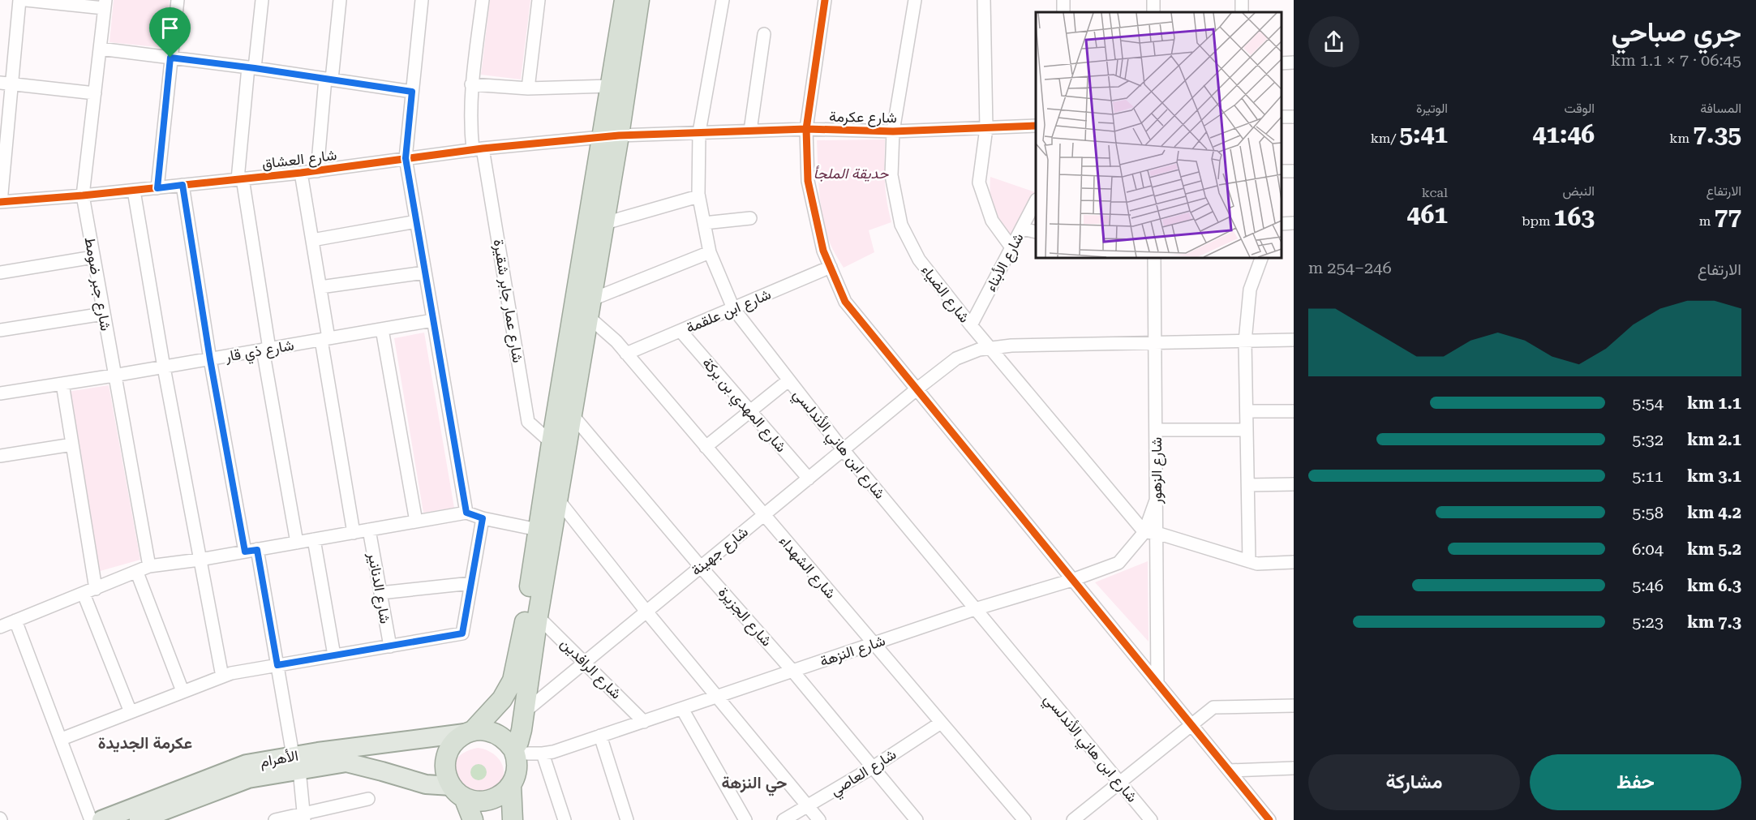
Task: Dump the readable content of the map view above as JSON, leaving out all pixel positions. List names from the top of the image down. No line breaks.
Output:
{"streets":{"main road":["الأهرام"],"street":["شارع عكرمة","شارع العشاق","شارع الأبناء","شارع جبر ضومط","شارع الضياء","شارع عمار جابر شقيرة","شارع ابن علقمة","شارع ذي قار","شارع المهدي بن بركة","شارع ابن هاني الأندلسي","شارع الزهور","شارع جهينة","شارع الشهداء","شارع الدنانير","شارع الجزيرة","شارع النزهة","شارع الرافدين","شارع العاصي"]},"crossings":[["شارع عكرمة","شارع العشاق"],["شارع عكرمة","شارع الضياء"],["شارع عكرمة","شارع ابن هاني الأندلسي"],["شارع العشاق","شارع جبر ضومط"],["شارع العشاق","شارع عمار جابر شقيرة"],["شارع الأبناء","شارع الضياء"],["شارع جبر ضومط","شارع ذي قار"],["شارع الضياء","شارع جهينة"],["شارع الضياء","شارع النزهة"],["شارع ابن علقمة","شارع المهدي بن بركة"],["شارع ابن علقمة","شارع ابن هاني الأندلسي"],["شارع ابن علقمة","شارع الشهداء"],["شارع المهدي بن بركة","شارع جهينة"],["شارع ابن هاني الأندلسي","شارع جهينة"],["شارع ابن هاني الأندلسي","شارع النزهة"],["شارع الزهور","شارع جهينة"],["شارع الزهور","شارع النزهة"],["شارع جهينة","شارع الشهداء"],["شارع جهينة","شارع الجزيرة"],["شارع جهينة","شارع الرافدين"],["شارع الشهداء","شارع النزهة"],["شارع الشهداء","شارع العاصي"],["شارع الجزيرة","شارع النزهة"],["شارع الجزيرة","شارع العاصي"],["شارع النزهة","شارع الرافدين"],["شارع النزهة","الأهرام"]],"districts":["عكرمة الجديدة","حي النزهة"],"parks":["حديقة الملجأ"],"page":{"heading":["جري صباحي","06:45 · 7 × 1.1 km"],"stats":[["المسافة","7.35 km"],["الوقت","41:46"],["الوتيرة","5:41 /km"],["الارتفاع","77 m"],["النبض","163 bpm"],["kcal","461"]],"chart":["الارتفاع","246–254 m"],"list":[{"name":"1.1 km","note":"5:54"},{"name":"2.1 km","note":"5:32"},{"name":"3.1 km","note":"5:11"},{"name":"4.2 km","note":"5:58"},{"name":"5.2 km","note":"6:04"},{"name":"6.3 km","note":"5:46"},{"name":"7.3 km","note":"5:23"}],"buttons":["حفظ","مشاركة"]}}
